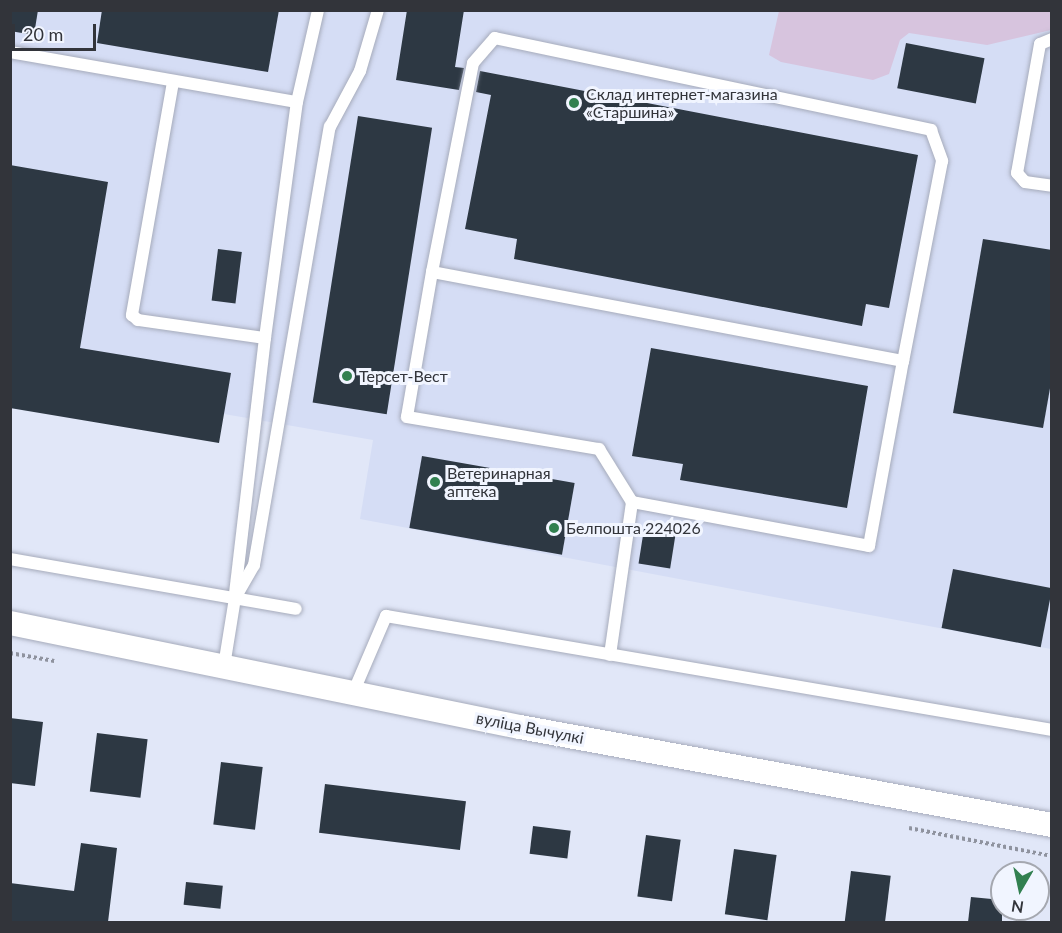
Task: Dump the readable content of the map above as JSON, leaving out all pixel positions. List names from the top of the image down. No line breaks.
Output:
{"streets":{"street":["вуліца Вычулкі"]},"places":["Склад интернет-магазина «Старшина»","Терсет-Вест","Ветеринарная аптека","Белпошта 224026"],"scale_bar":"20 m","north":"bottom"}
